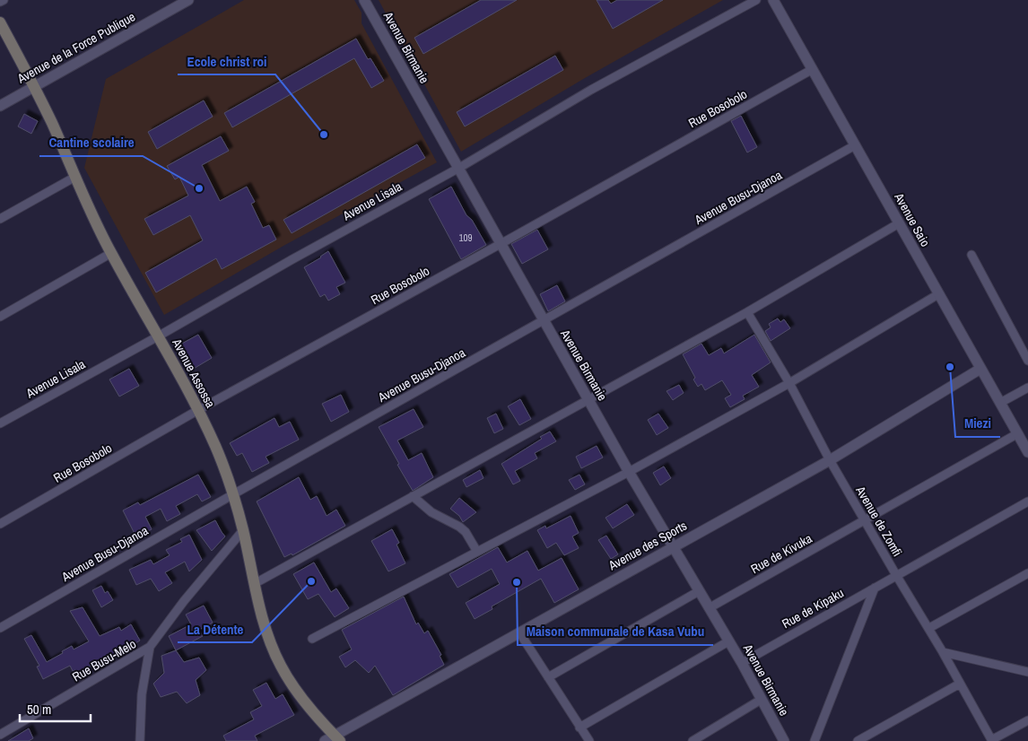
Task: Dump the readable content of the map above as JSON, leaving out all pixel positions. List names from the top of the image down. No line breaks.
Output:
{"streets":{"main road":["Avenue Assossa"],"street":["Avenue de la Force Publique","Avenue Birmanie","Rue Bosobolo","Avenue Busu-Djanoa","Avenue Lisala","Avenue Saio","Avenue de Zomfi","Avenue des Sports","Rue de Kivuka","Rue de Kipaku","Rue Busu-Melo"]},"crossings":[["Avenue de la Force Publique","Avenue Assossa"],["Avenue Birmanie","Rue Bosobolo"],["Avenue Birmanie","Avenue Busu-Djanoa"],["Avenue Birmanie","Avenue Lisala"],["Avenue Birmanie","Avenue des Sports"],["Avenue Birmanie","Rue de Kivuka"],["Avenue Birmanie","Rue de Kipaku"],["Rue Bosobolo","Avenue Saio"],["Rue Bosobolo","Avenue Assossa"],["Avenue Busu-Djanoa","Avenue Saio"],["Avenue Busu-Djanoa","Avenue Assossa"],["Avenue Lisala","Avenue Assossa"],["Avenue Saio","Avenue des Sports"],["Avenue Saio","Rue de Kivuka"],["Avenue Assossa","Avenue des Sports"],["Avenue de Zomfi","Avenue des Sports"],["Avenue de Zomfi","Rue de Kivuka"],["Avenue de Zomfi","Rue de Kipaku"]],"places":["Ecole christ roi","Cantine scolaire","Miezi","La Détente","Maison communale de Kasa Vubu"],"house_numbers":["109"],"scale_bar":"50 m"}
